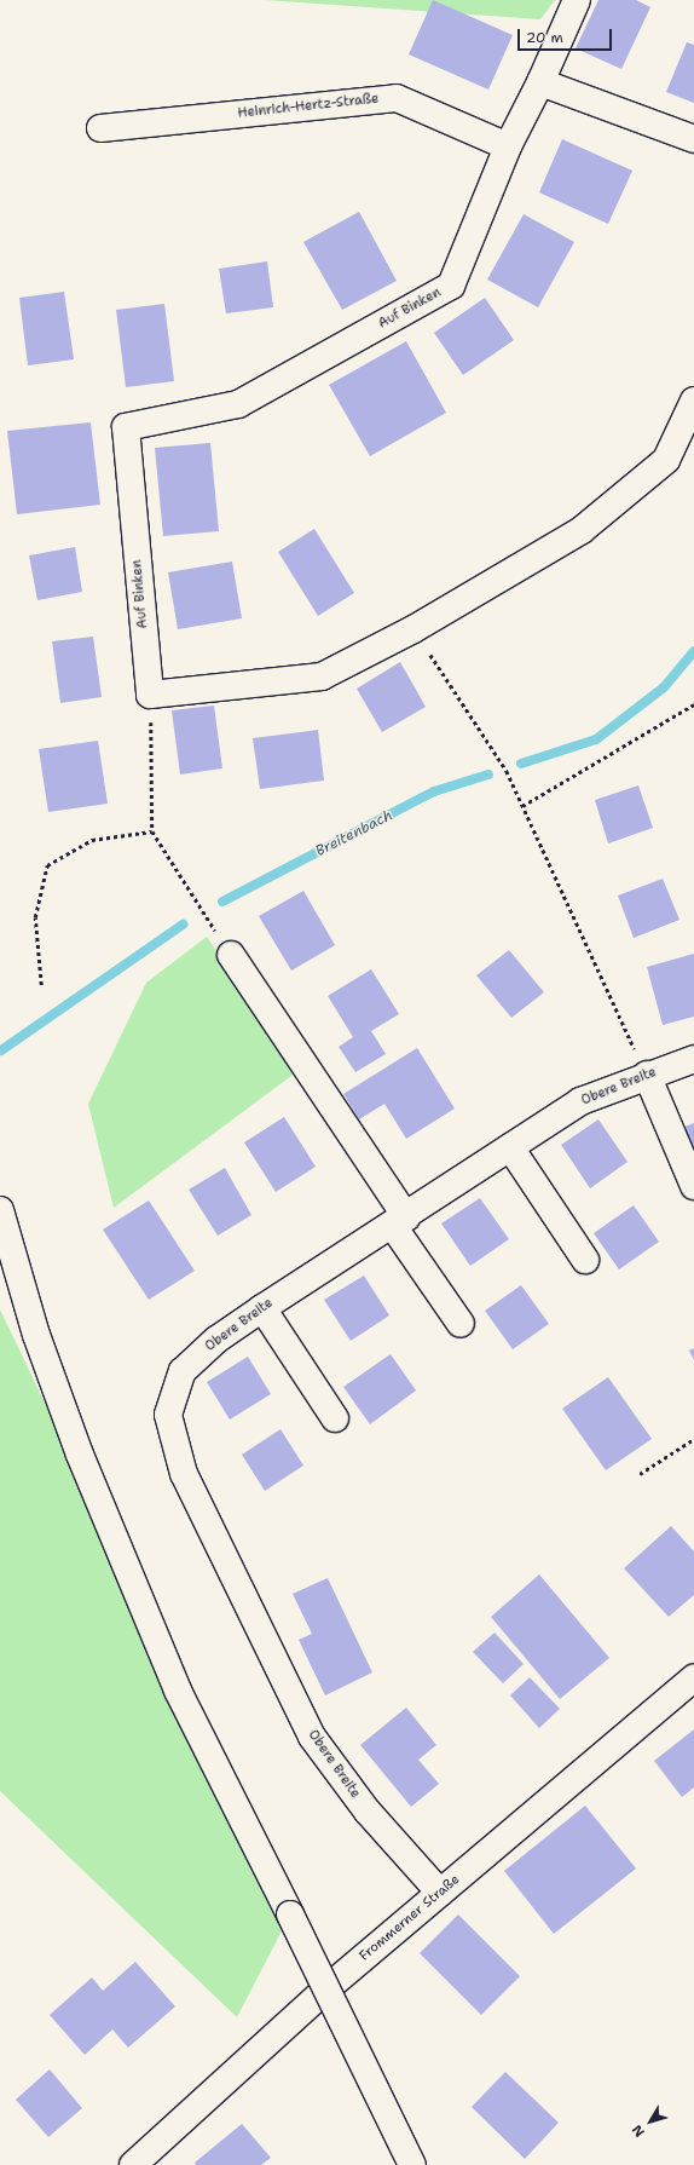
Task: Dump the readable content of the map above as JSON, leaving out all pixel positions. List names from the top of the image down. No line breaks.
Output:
{"streets":{"street":["Heinrich-Hertz-Straße","Auf Binken","Obere Breite","Frommerner Straße"]},"crossings":[["Heinrich-Hertz-Straße","Auf Binken"],["Obere Breite","Frommerner Straße"]],"water":["Breitenbach"],"scale_bar":"20 m","north":"bottom left"}
